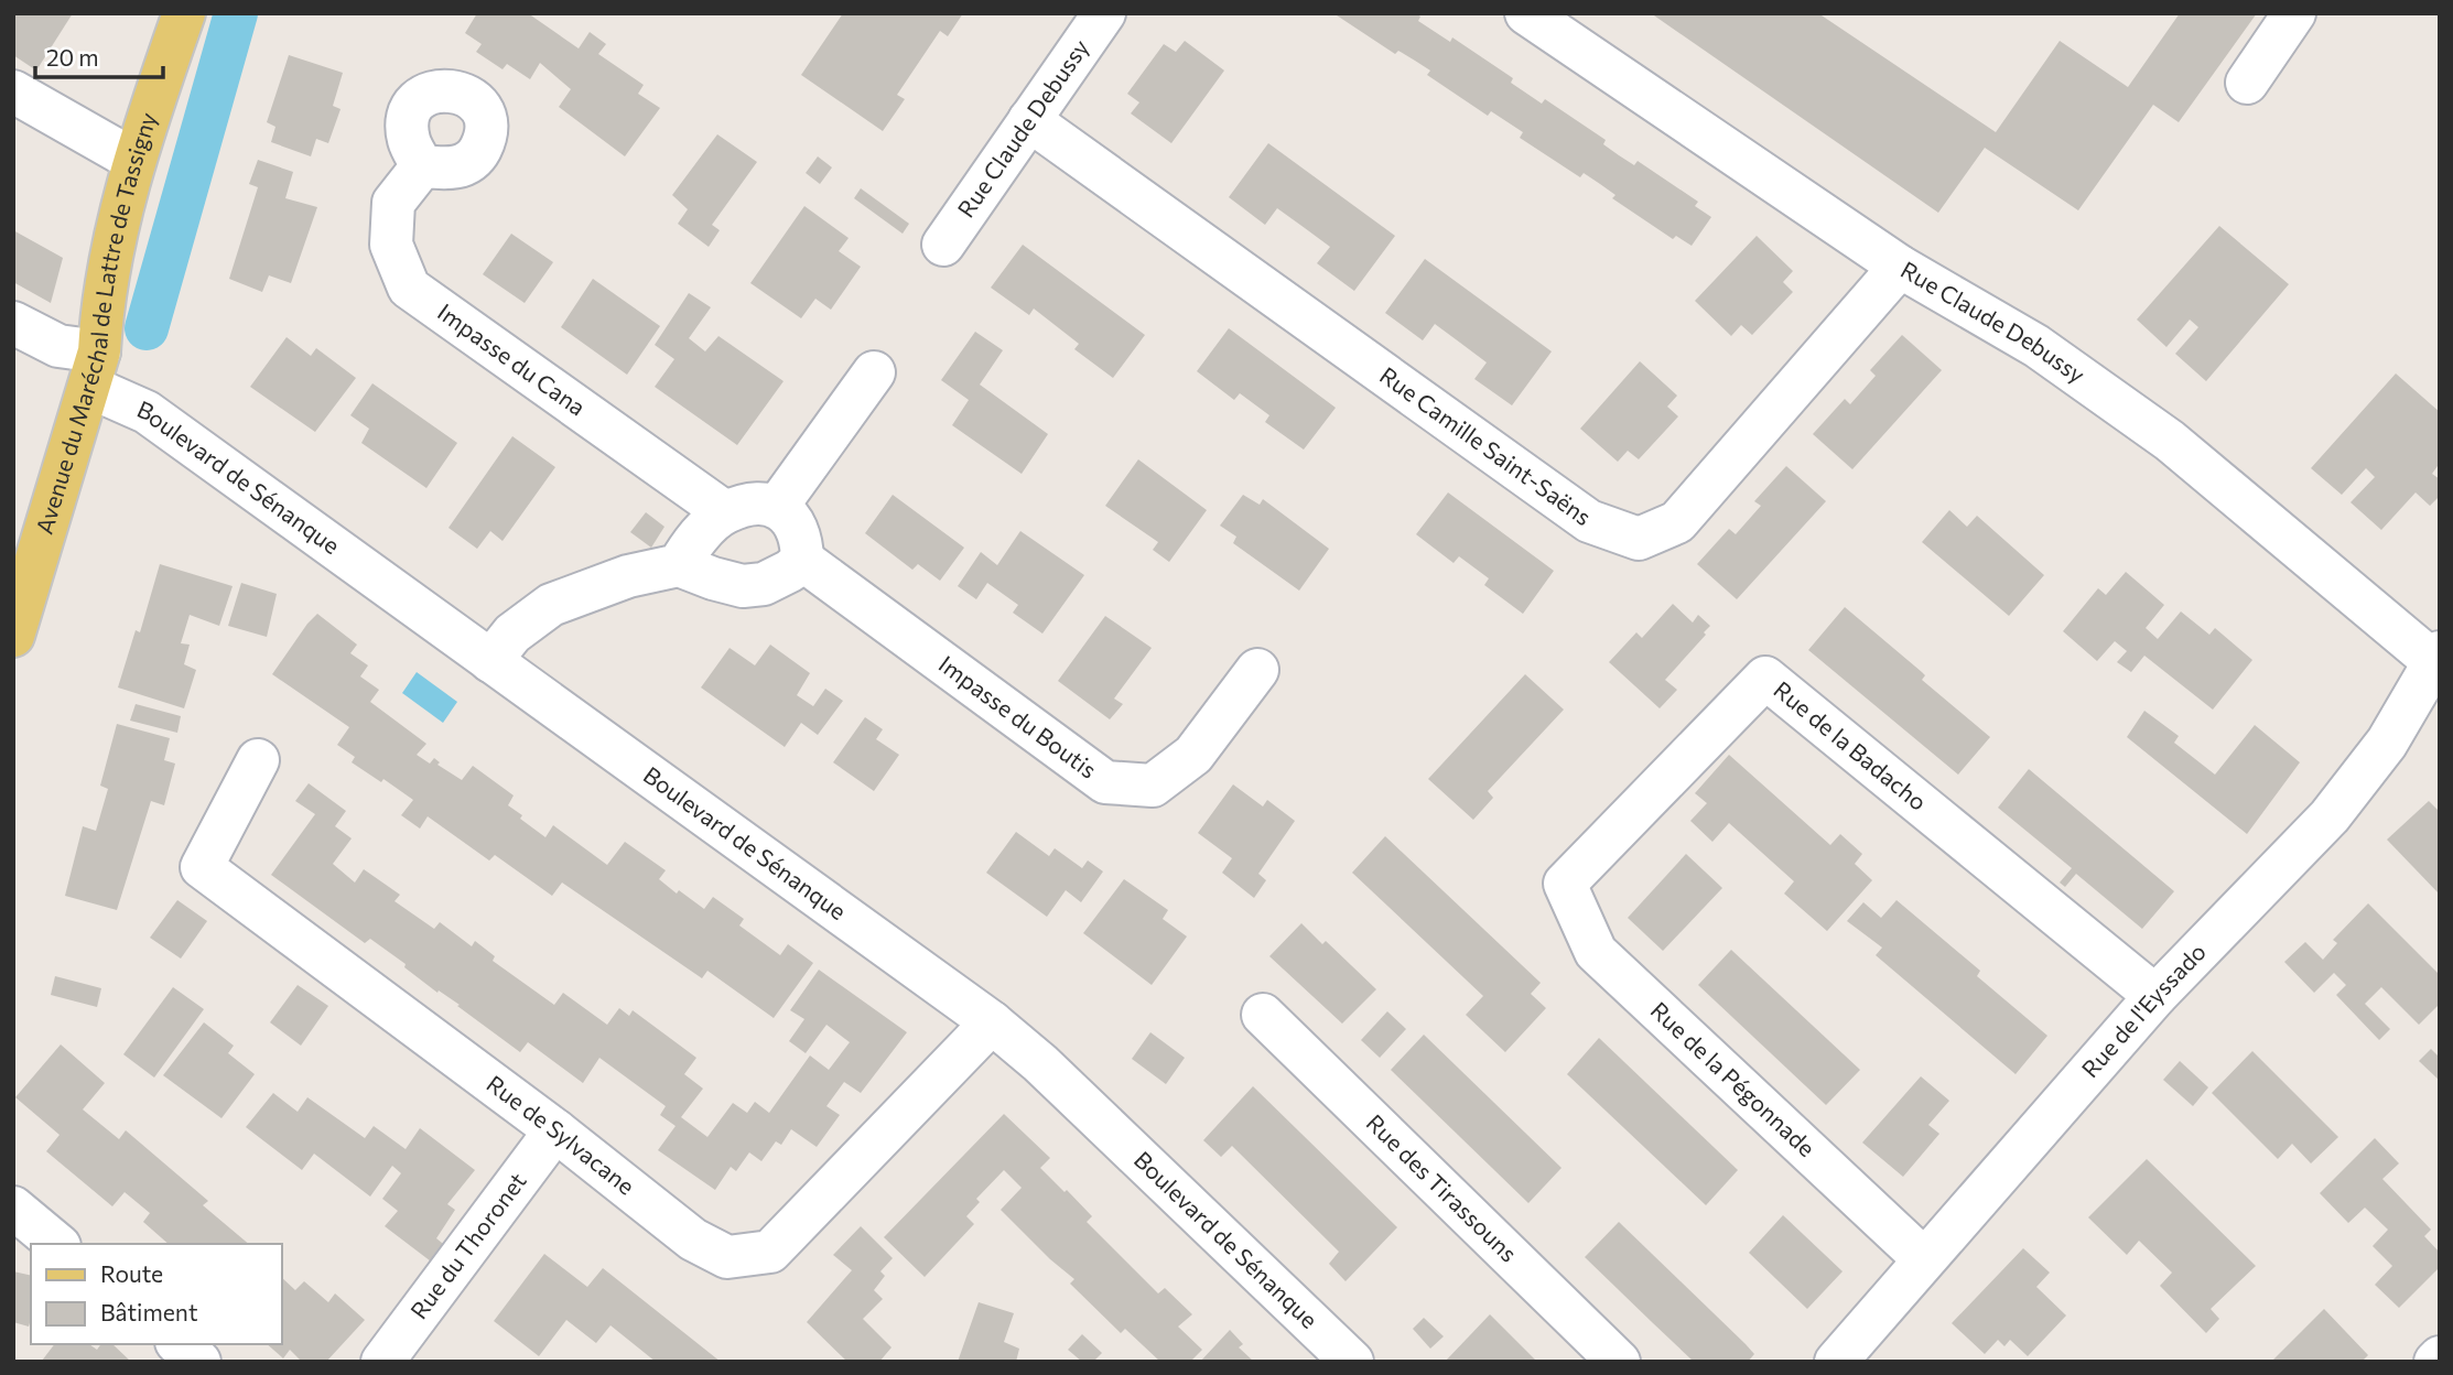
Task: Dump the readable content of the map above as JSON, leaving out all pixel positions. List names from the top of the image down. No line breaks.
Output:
{"streets":{"main road":["Avenue du Maréchal de Lattre de Tassigny"],"street":["Rue Claude Debussy","Impasse du Cana","Rue Camille Saint-Saëns","Boulevard de Sénanque","Impasse du Boutis","Rue de la Badacho","Rue de l'Eyssado","Rue de la Pégonnade","Rue de Sylvacane","Rue des Tirassouns","Rue du Thoronet"]},"crossings":[["Rue Claude Debussy","Rue Camille Saint-Saëns"],["Rue Claude Debussy","Rue de l'Eyssado"],["Avenue du Maréchal de Lattre de Tassigny","Boulevard de Sénanque"],["Impasse du Cana","Impasse du Boutis"],["Boulevard de Sénanque","Rue de Sylvacane"],["Rue de la Badacho","Rue de l'Eyssado"],["Rue de la Badacho","Rue de la Pégonnade"],["Rue de l'Eyssado","Rue de la Pégonnade"],["Rue de Sylvacane","Rue du Thoronet"]],"legend":["Route","Bâtiment"],"scale_bar":"20 m"}
